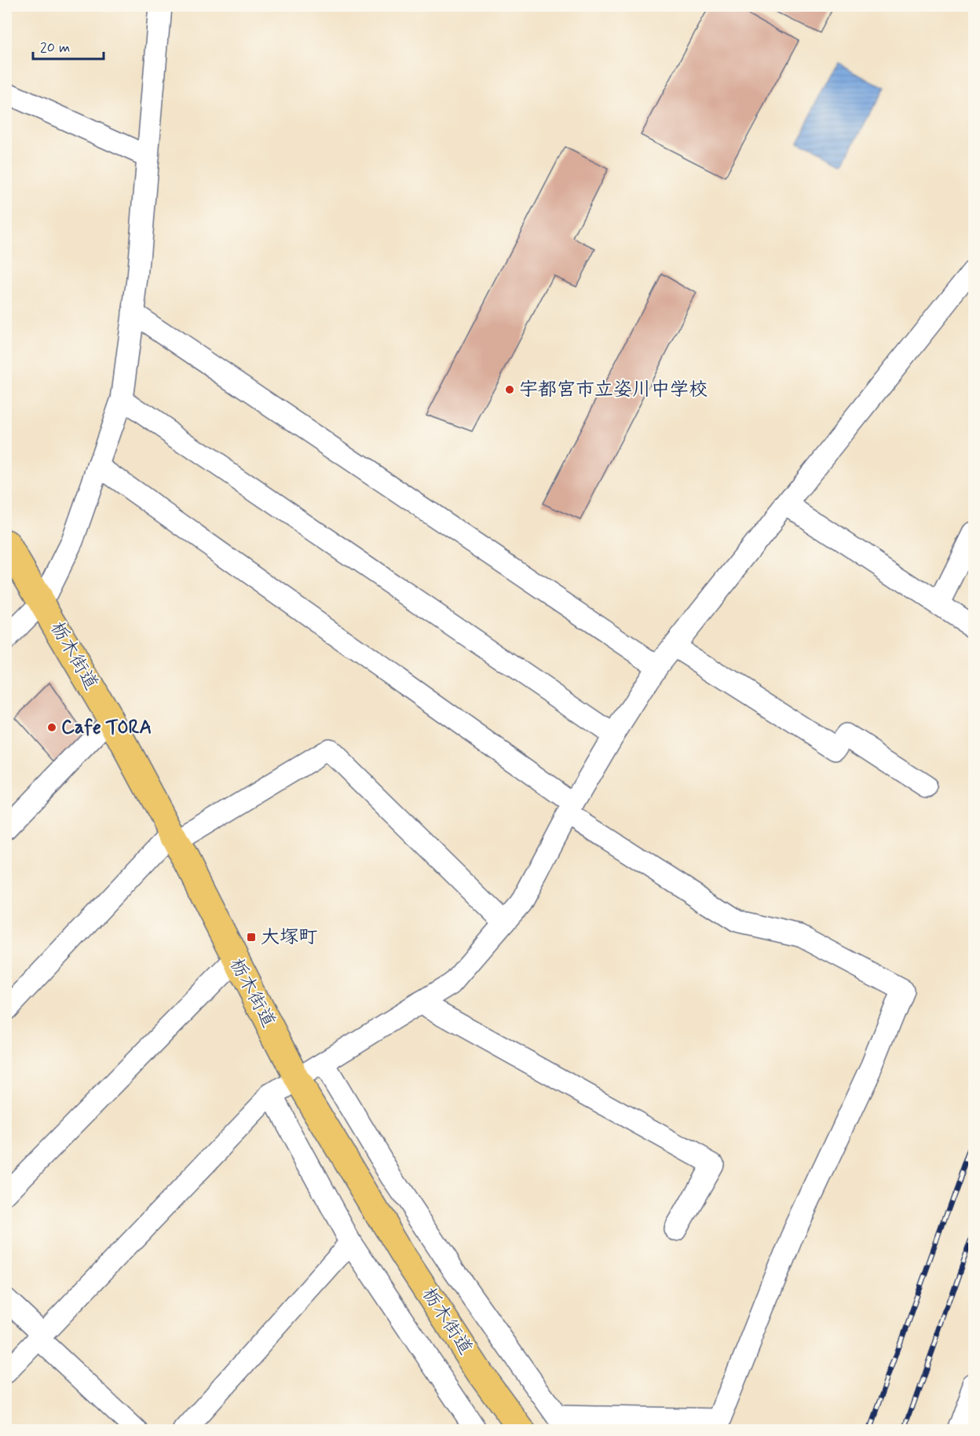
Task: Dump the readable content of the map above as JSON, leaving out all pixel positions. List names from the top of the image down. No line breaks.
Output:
{"streets":{"main road":["栃木街道"]},"places":{"other":["宇都宮市立姿川中学校","Cafe TORA"],"transit":["大塚町"]},"scale_bar":"20 m"}
